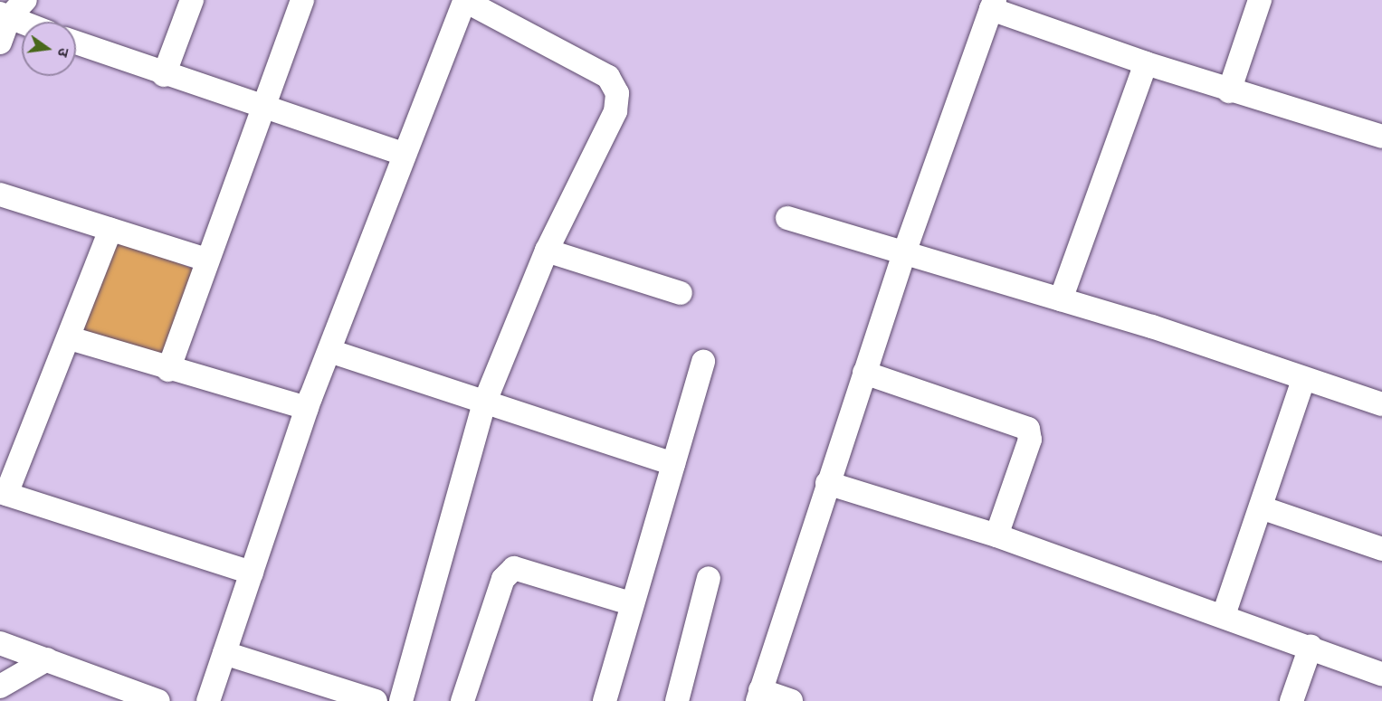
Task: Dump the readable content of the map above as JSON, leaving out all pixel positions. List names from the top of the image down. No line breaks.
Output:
{"north":"right"}
